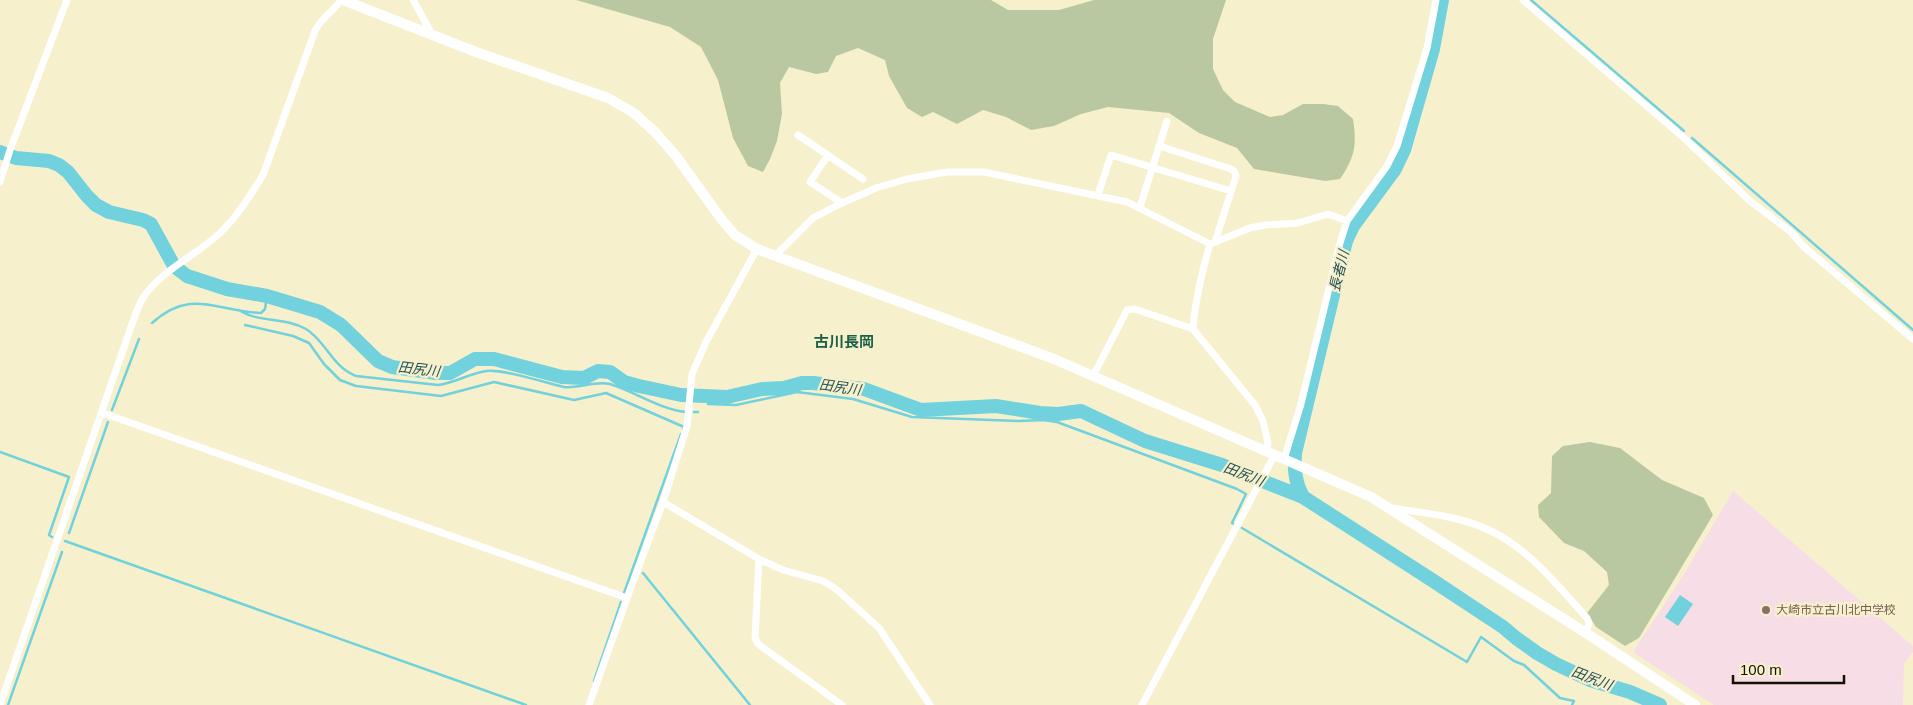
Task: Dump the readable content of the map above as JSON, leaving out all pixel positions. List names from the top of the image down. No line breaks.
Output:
{"districts":["古川長岡"],"water":["長者川","田尻川"],"places":["大崎市立古川北中学校"],"scale_bar":"100 m"}
